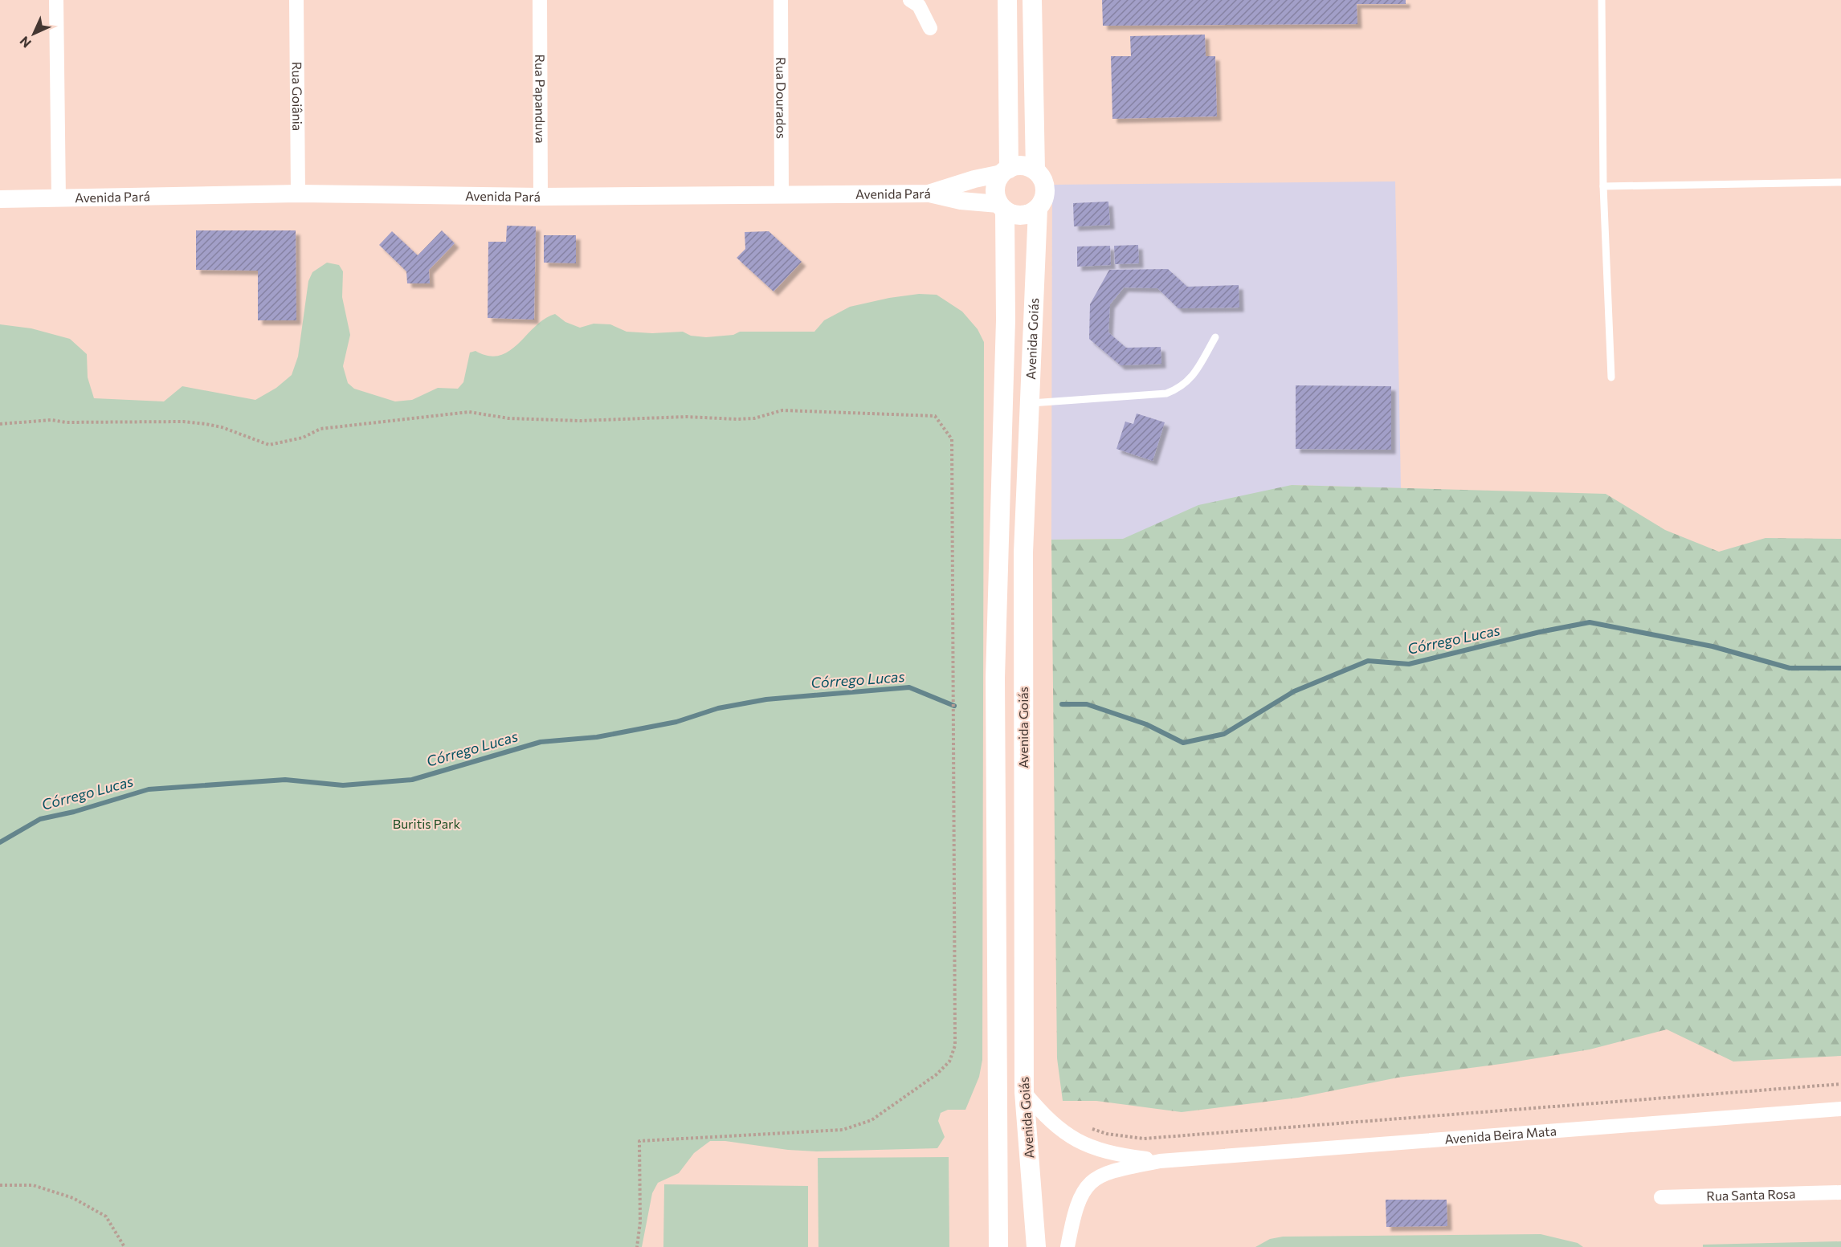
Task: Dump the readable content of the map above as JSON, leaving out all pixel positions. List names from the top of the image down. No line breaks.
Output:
{"streets":{"main road":["Avenida Goiás"],"street":["Rua Goiânia","Rua Papanduva","Rua Dourados","Avenida Pará","Avenida Beira Mata","Rua Santa Rosa"]},"crossings":[["Rua Goiânia","Avenida Pará"],["Rua Papanduva","Avenida Pará"],["Rua Dourados","Avenida Pará"],["Avenida Pará","Avenida Goiás"],["Avenida Goiás","Avenida Beira Mata"]],"water":["Córrego Lucas"],"parks":["Buritis Park"],"north":"bottom left"}
